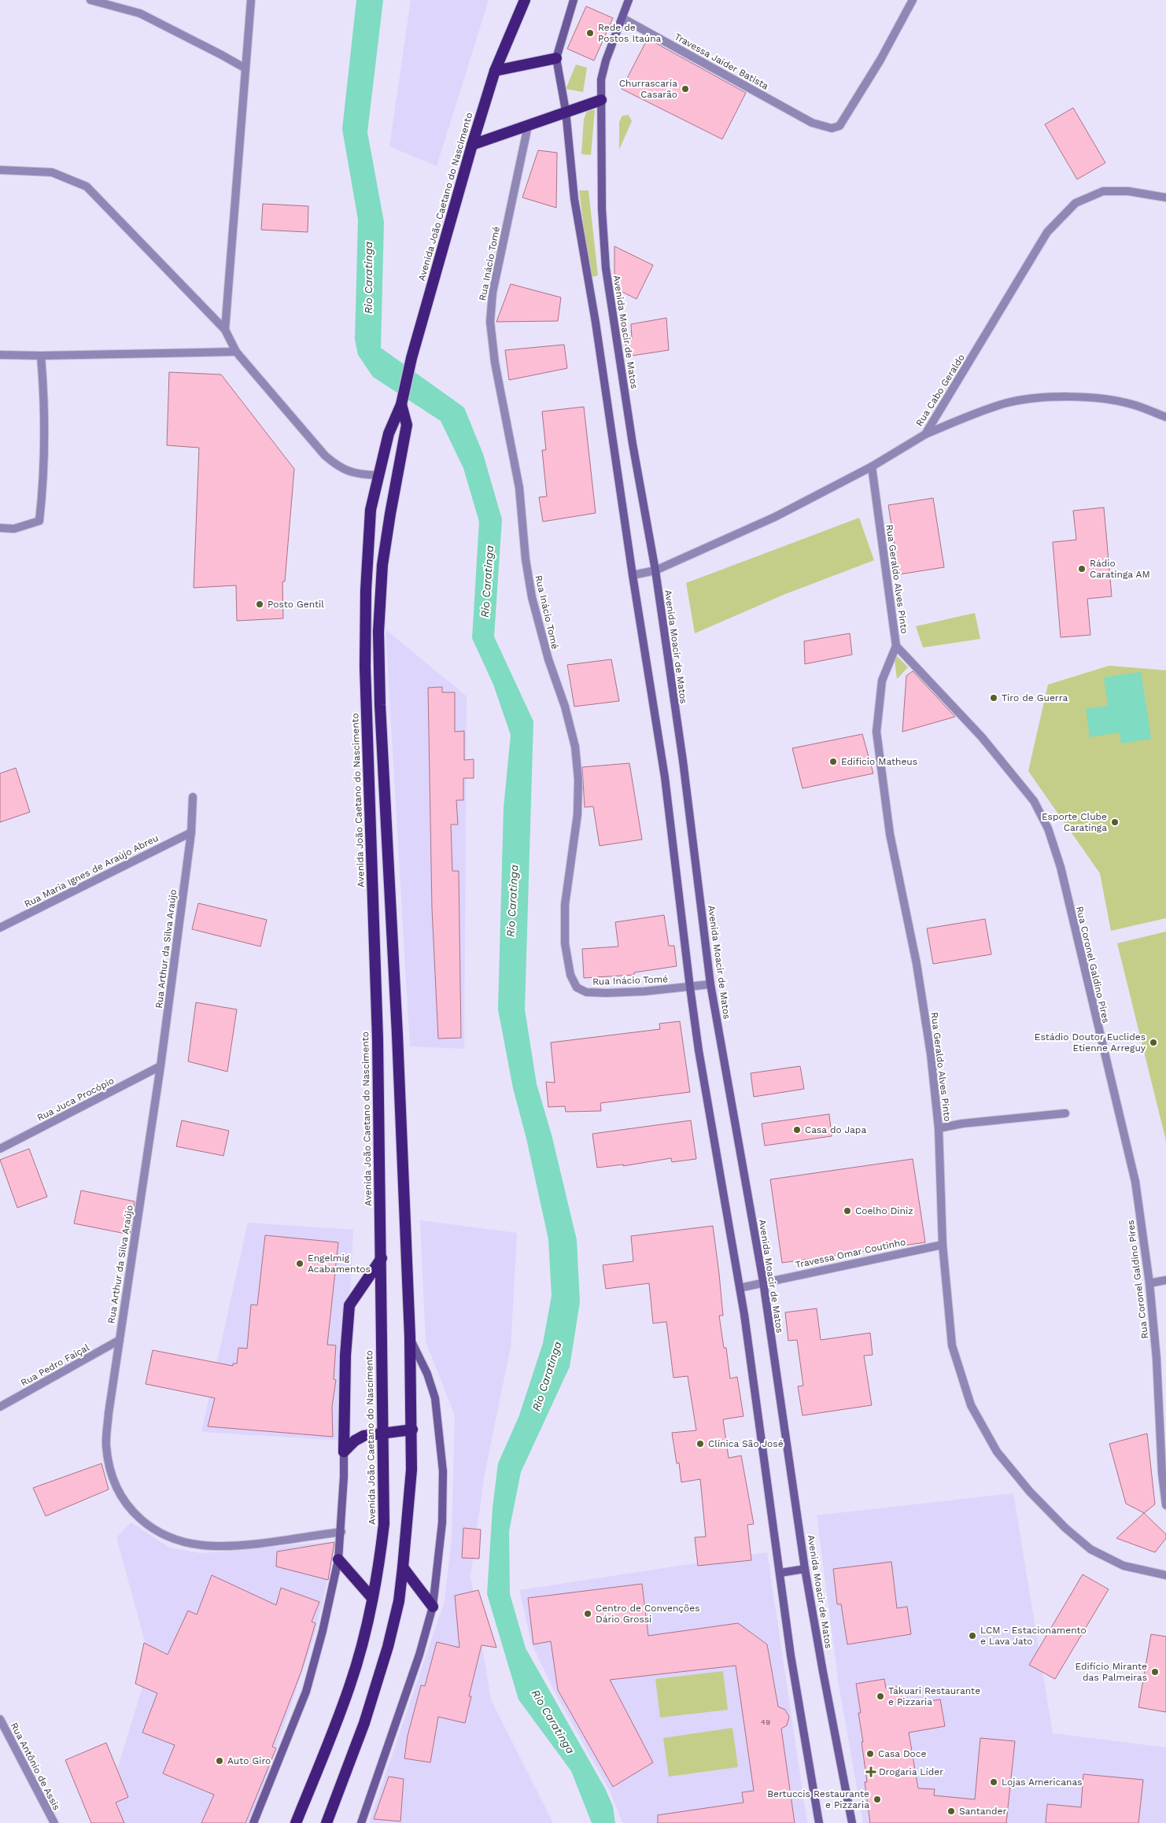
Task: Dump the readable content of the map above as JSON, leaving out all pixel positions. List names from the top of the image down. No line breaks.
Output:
{"streets":{"highway":["Avenida João Caetano do Nascimento"],"main road":["Avenida Moacir de Matos"],"street":["Travessa Jaider Batista","Rua Inácio Tomé","Rua Cabo Geraldo","Rua Geraldo Alves Pinto","Rua Maria Ignes de Araújo Abreu","Rua Arthur da Silva Araújo","Rua Coronel Galdino Pires","Rua Juca Procópio","Travessa Omar Coutinho","Rua Pedro Faiçal","Rua Antônio de Assis"]},"crossings":[["Rua Inácio Tomé","Avenida Moacir de Matos"],["Avenida Moacir de Matos","Rua Cabo Geraldo"],["Avenida Moacir de Matos","Travessa Omar Coutinho"],["Rua Cabo Geraldo","Rua Geraldo Alves Pinto"],["Rua Geraldo Alves Pinto","Rua Coronel Galdino Pires"],["Rua Geraldo Alves Pinto","Travessa Omar Coutinho"],["Rua Maria Ignes de Araújo Abreu","Rua Arthur da Silva Araújo"],["Rua Arthur da Silva Araújo","Rua Juca Procópio"],["Rua Arthur da Silva Araújo","Rua Pedro Faiçal"]],"water":["Rio Caratinga"],"places":{"other":["Rede de Postos Itaúna","Churrascaria Casarão","Rádio Caratinga AM","Posto Gentil","Tiro de Guerra","Edificio Matheus","Esporte Clube Caratinga","Estádio Doutor Euclides Etienne Arreguy","Casa do Japa","Coelho Diniz","Engelmig Acabamentos","Clínica São José","Centro de Convenções Dário Grossi","LCM - Estacionamento e Lava Jato","Edifício Mirante das Palmeiras","Takuari Restaurante e Pizzaria","Casa Doce","Auto Giro","Lojas Americanas","Bertuccis Restaurante e Pizzaria","Santander"],"health":["Drogaria Líder"]},"house_numbers":["49"]}
